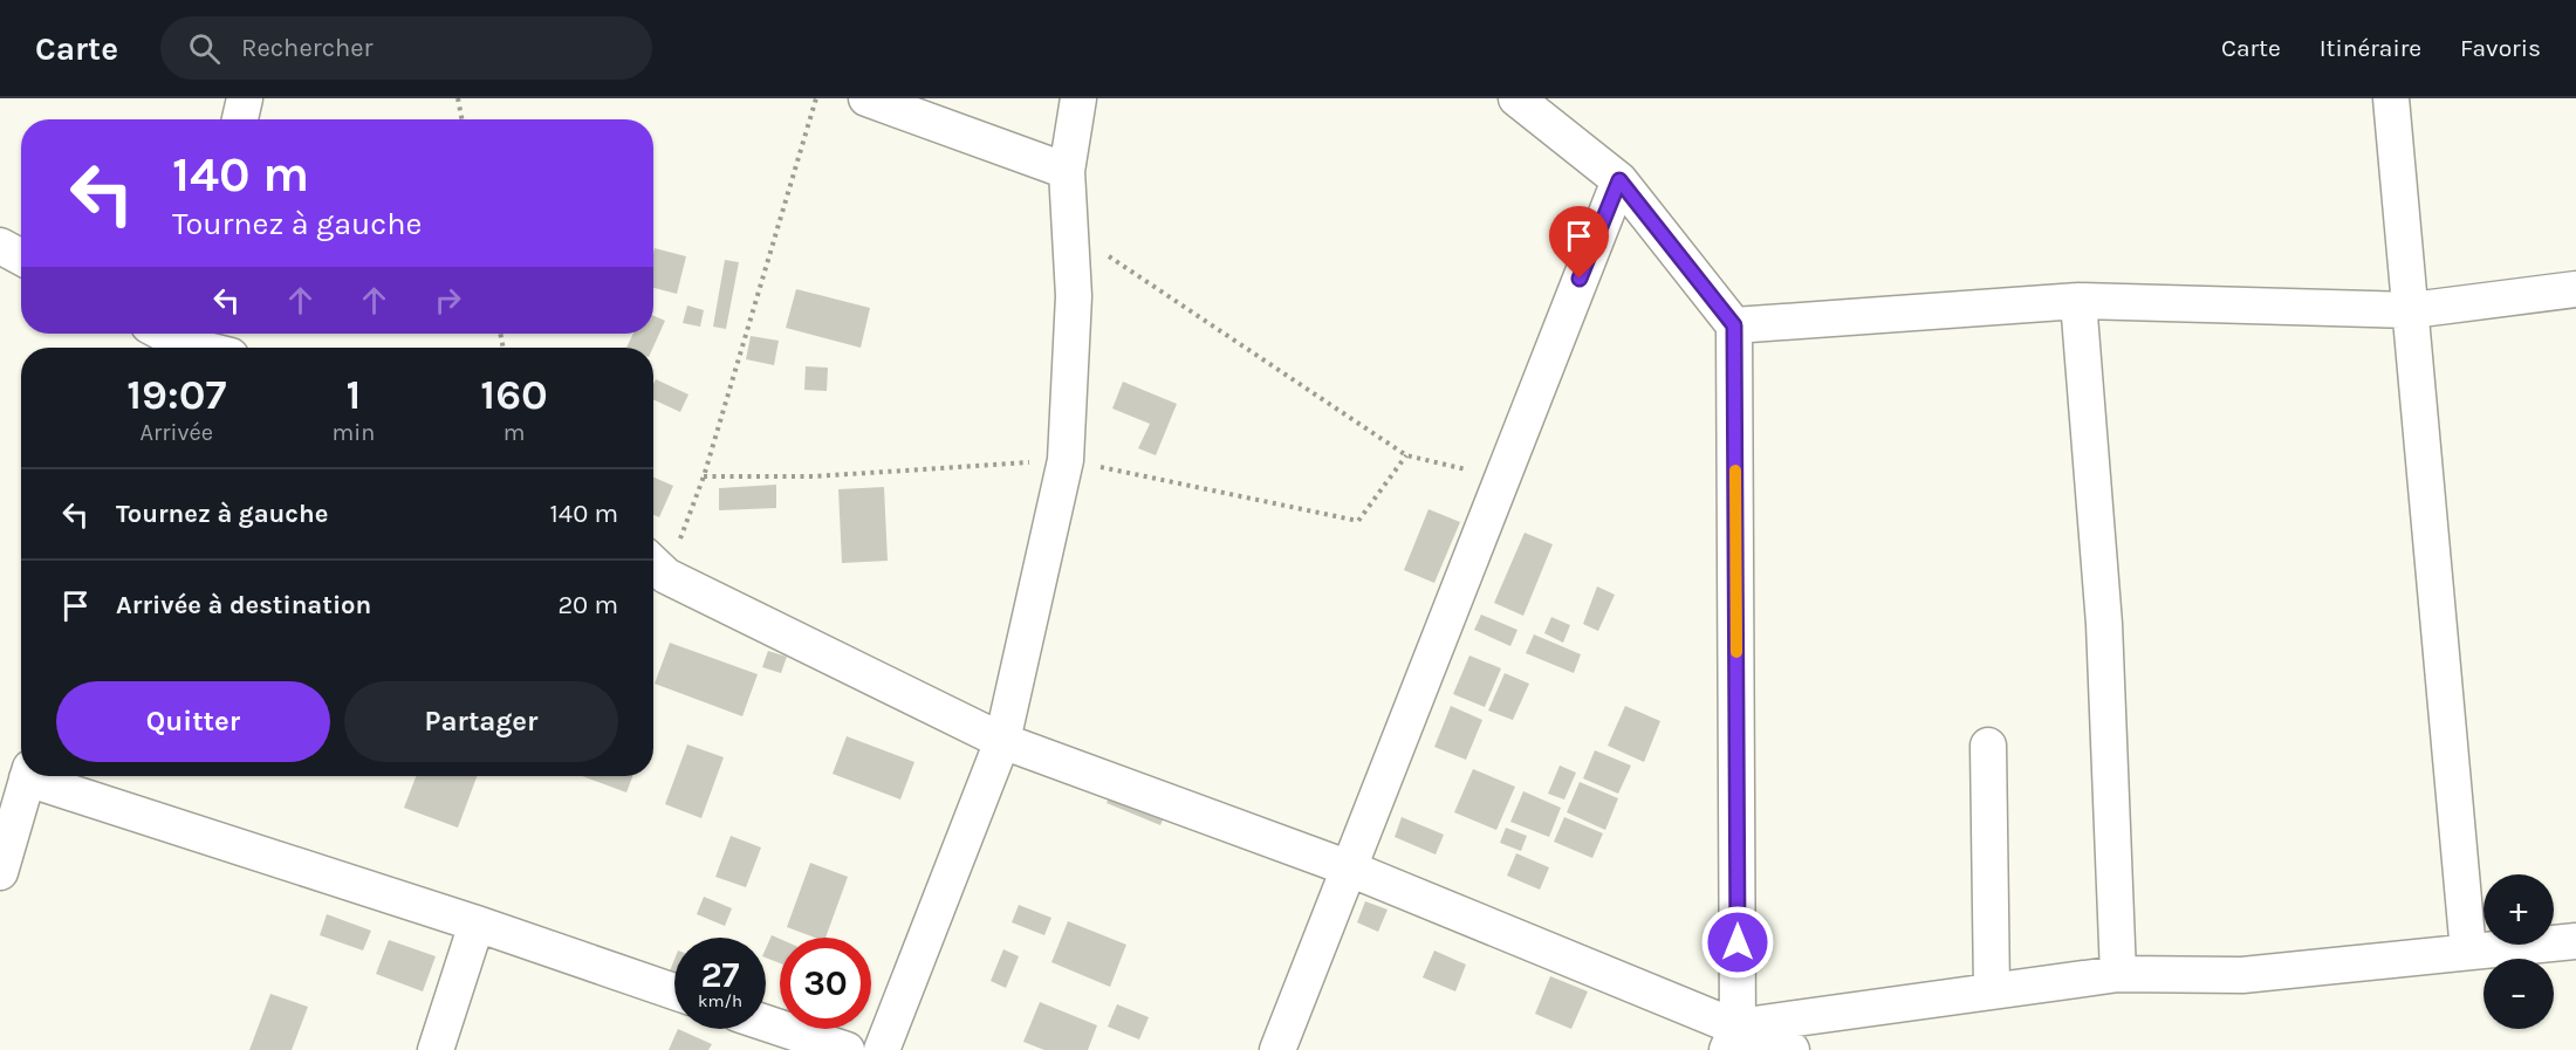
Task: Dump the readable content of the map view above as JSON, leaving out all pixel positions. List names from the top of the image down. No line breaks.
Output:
{"page":{"header":"Carte","search":"Rechercher","nav":["Carte","Itinéraire","Favoris"],"turn":["140 m","Tournez à gauche"],"eta":["19:07","Arrivée","1","min","160","m"],"list":[{"name":"Tournez à gauche","value":"140 m"},{"name":"Arrivée à destination","value":"20 m"}],"buttons":["Quitter","Partager"],"map_buttons":["+","−"],"speed":"27 km/h","limit":"30"}}
